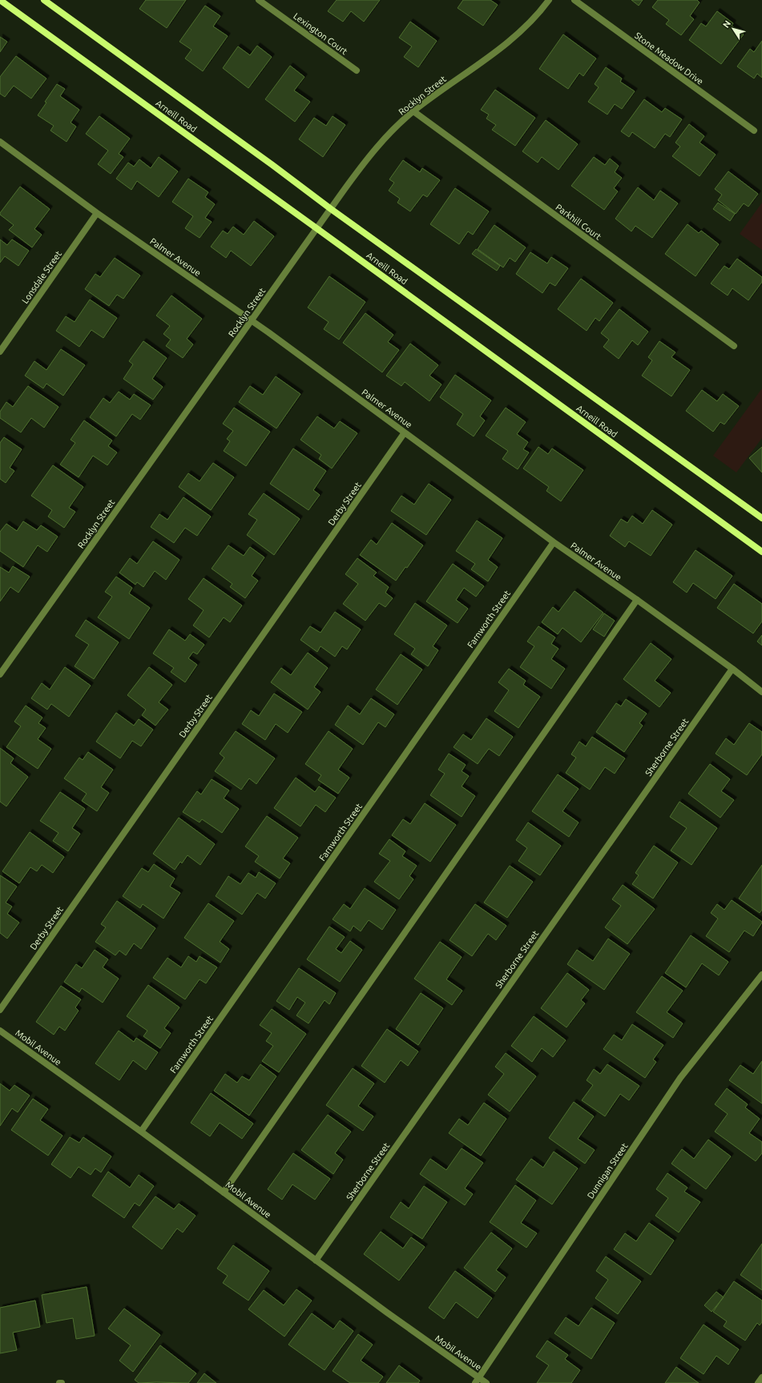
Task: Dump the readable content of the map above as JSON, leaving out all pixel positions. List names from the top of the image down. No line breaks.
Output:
{"streets":{"main road":["Arneill Road"],"street":["Lexington Court","Stone Meadow Drive","Rocklyn Street","Parkhill Court","Palmer Avenue","Lonsdale Street","Derby Street","Farnworth Street","Sherborne Street","Mobil Avenue","Dunnigan Street"]},"crossings":[["Rocklyn Street","Arneill Road"],["Rocklyn Street","Parkhill Court"],["Rocklyn Street","Palmer Avenue"],["Palmer Avenue","Lonsdale Street"],["Palmer Avenue","Derby Street"],["Palmer Avenue","Farnworth Street"],["Palmer Avenue","Sherborne Street"],["Farnworth Street","Mobil Avenue"],["Sherborne Street","Mobil Avenue"],["Mobil Avenue","Dunnigan Street"]],"north":"top left"}
